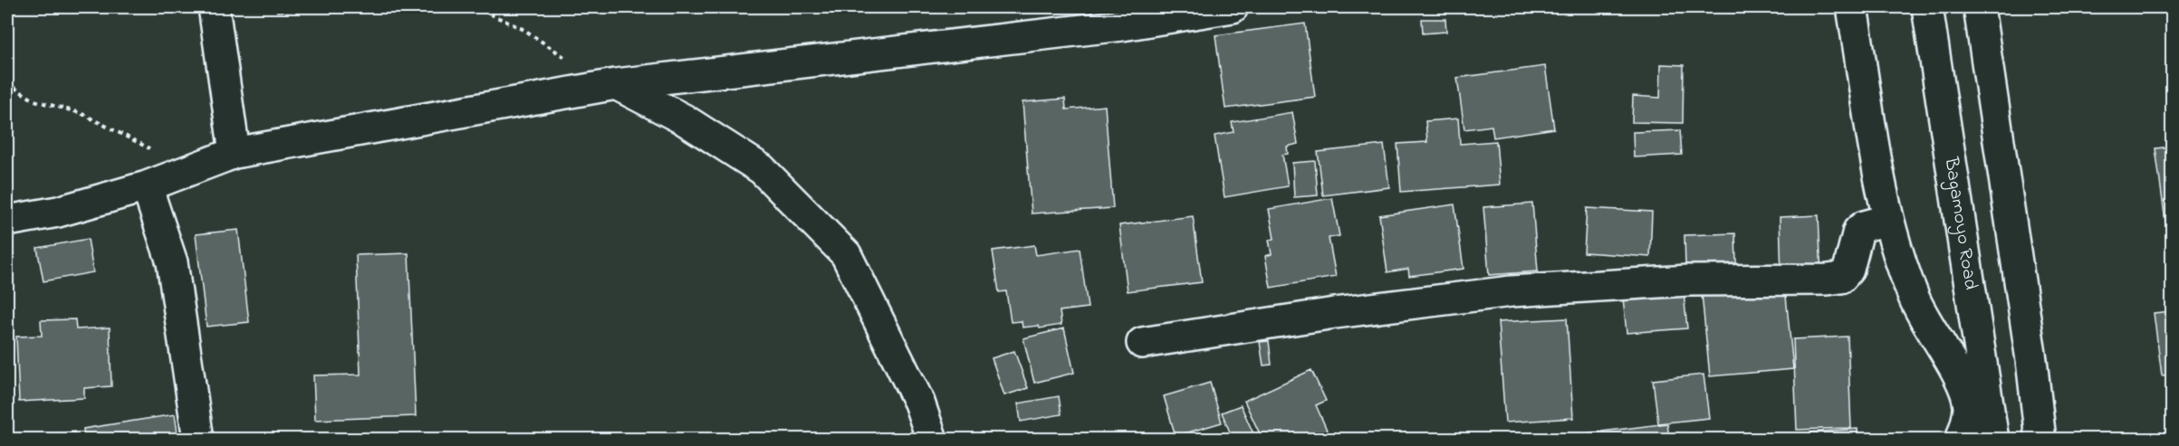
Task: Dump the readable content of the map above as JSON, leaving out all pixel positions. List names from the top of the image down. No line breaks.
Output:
{"streets":{"main road":["Bagamoyo Road"]}}
